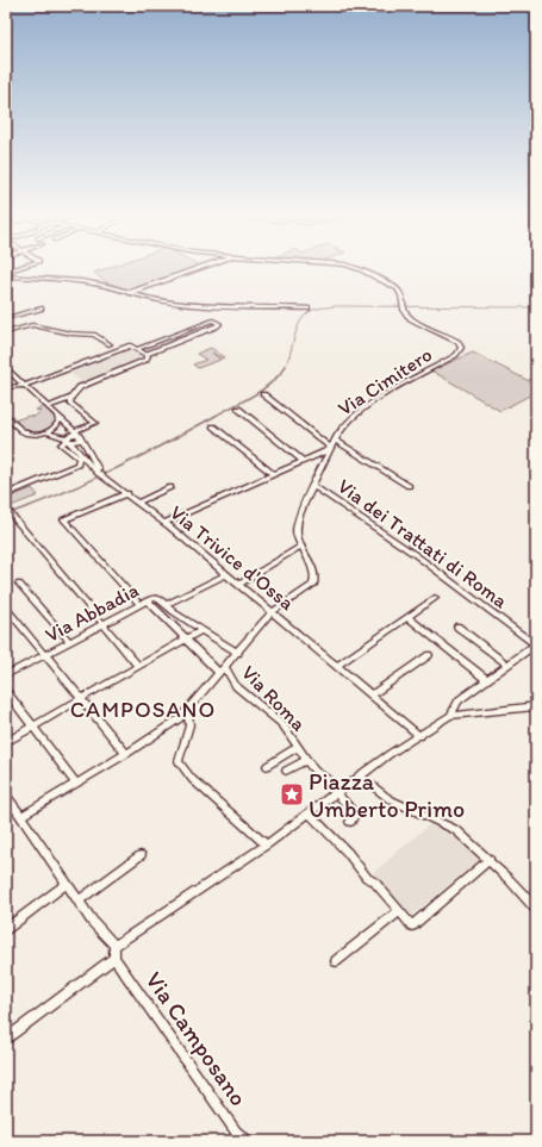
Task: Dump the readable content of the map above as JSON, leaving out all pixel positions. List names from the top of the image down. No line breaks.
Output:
{"streets":{"street":["Via Cimitero","Via dei Trattati di Roma","Via Trivice d'Ossa","Via Abbadia","Via Roma","Via Camposano"]},"crossings":[["Via Cimitero","Via dei Trattati di Roma"],["Via Cimitero","Via Trivice d'Ossa"],["Via Cimitero","Via Abbadia"],["Via Cimitero","Via Roma"],["Via Abbadia","Via Roma"]],"districts":["CAMPOSANO"],"places":{"place":["Piazza Umberto Primo"]}}
